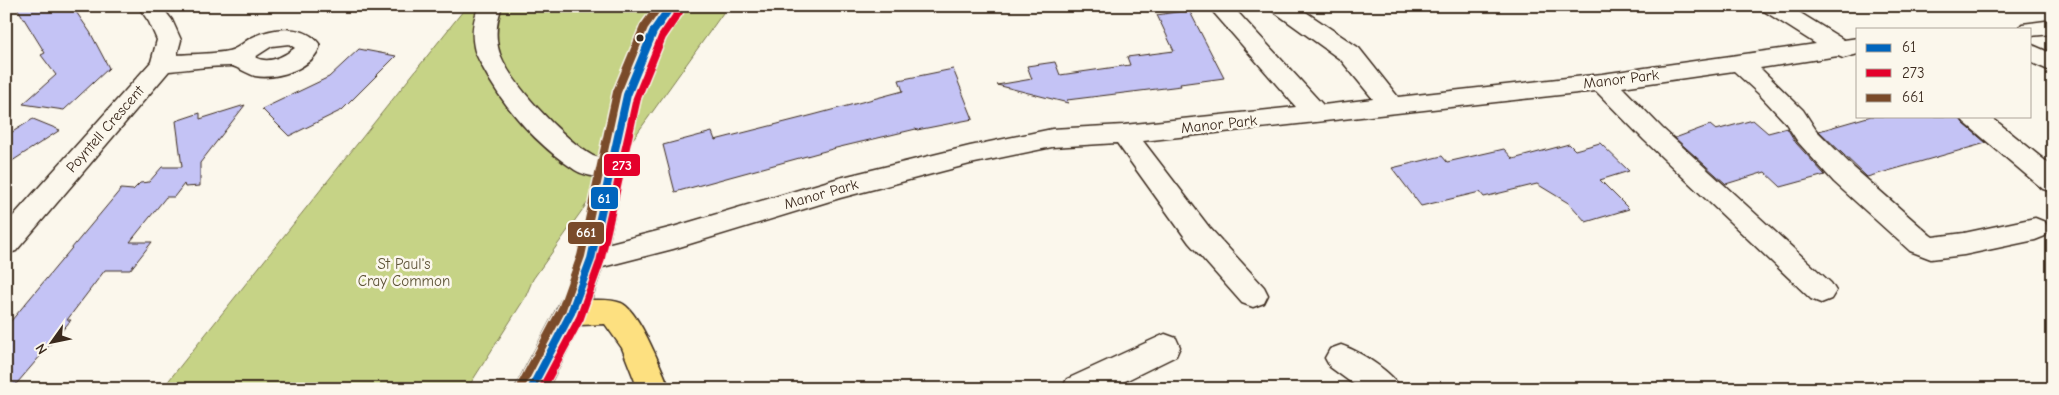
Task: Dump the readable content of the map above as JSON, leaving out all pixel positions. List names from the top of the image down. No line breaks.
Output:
{"streets":{"street":["Manor Park","Poyntell Crescent"]},"parks":["St Paul's Cray Common"],"lines":["transit line 61","transit line 661","transit line 273"],"legend":["61","273","661"],"north":"bottom left"}
